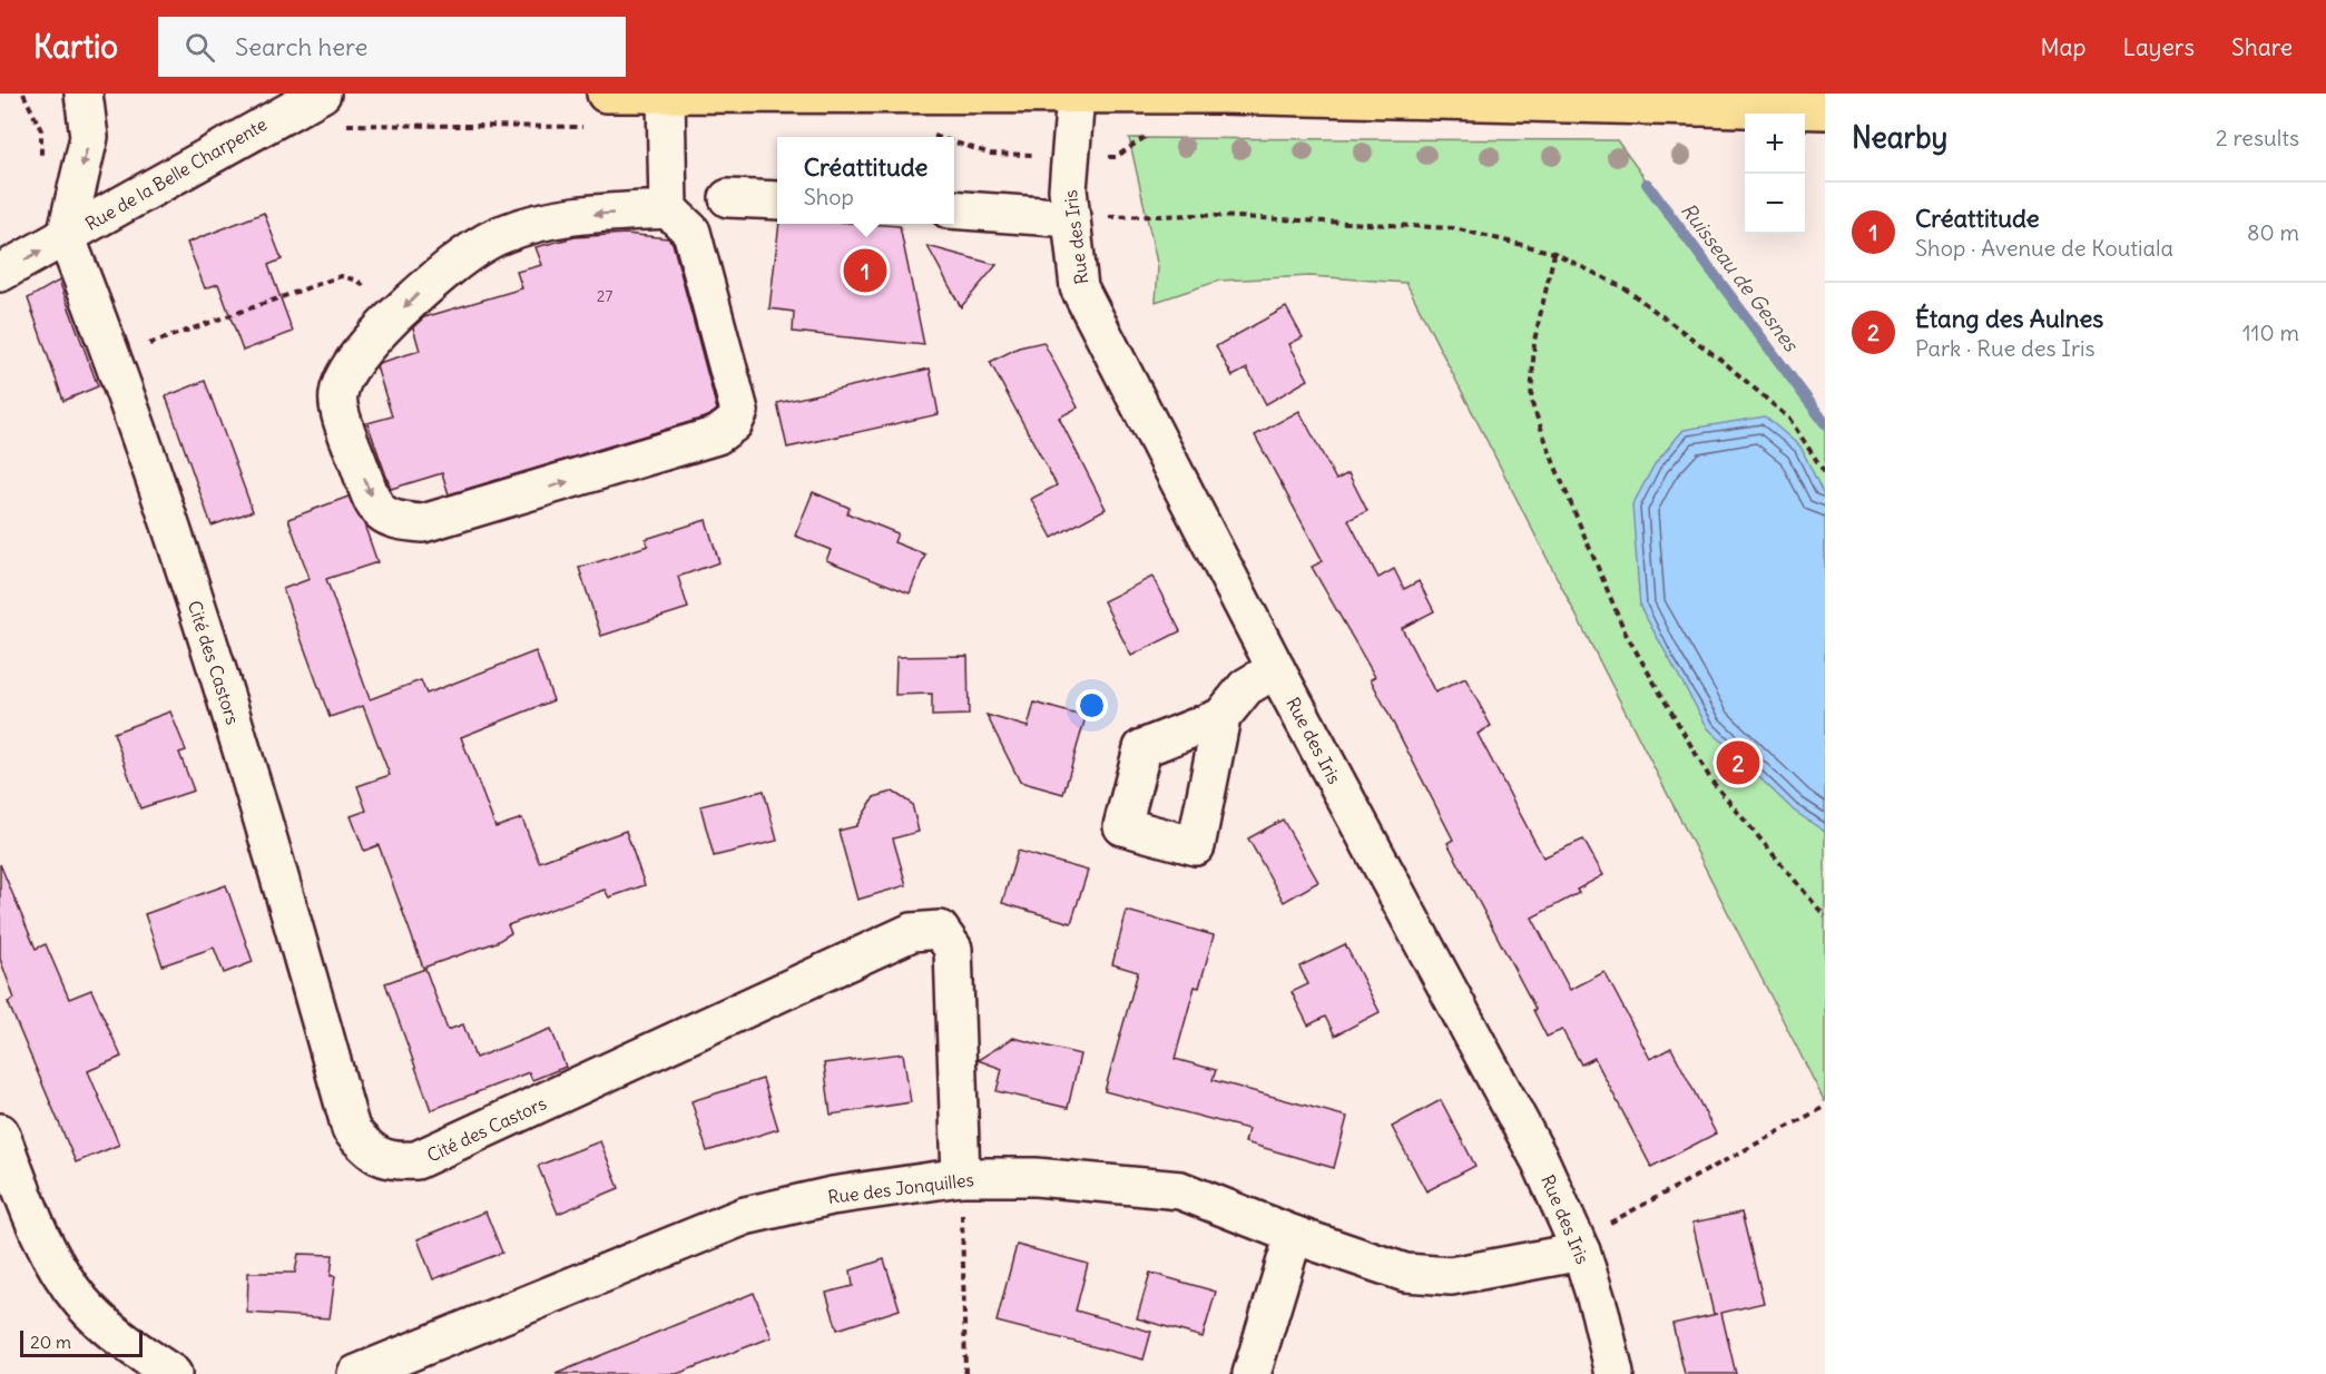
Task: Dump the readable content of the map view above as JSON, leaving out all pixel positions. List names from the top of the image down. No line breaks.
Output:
{"streets":{"street":["Rue de la Belle Charpente","Rue des Iris","Cité des Castors","Rue des Jonquilles"]},"crossings":[["Rue des Iris","Rue des Jonquilles"],["Cité des Castors","Rue des Jonquilles"]],"water":["Ruisseau de Gesnes"],"house_numbers":["27"],"scale_bar":"20 m","page":{"header":"Kartio","search":"Search here","nav":["Map","Layers","Share"],"heading":["Nearby","2 results"],"map_buttons":["+","−"],"popup":["Créattitude","Shop"],"list":[{"mark":"1","name":"Créattitude","note":"Shop · Avenue de Koutiala","value":"80 m"},{"mark":"2","name":"Étang des Aulnes","note":"Park · Rue des Iris","value":"110 m"}],"pins":["1","2"],"scale":"20 m"}}
